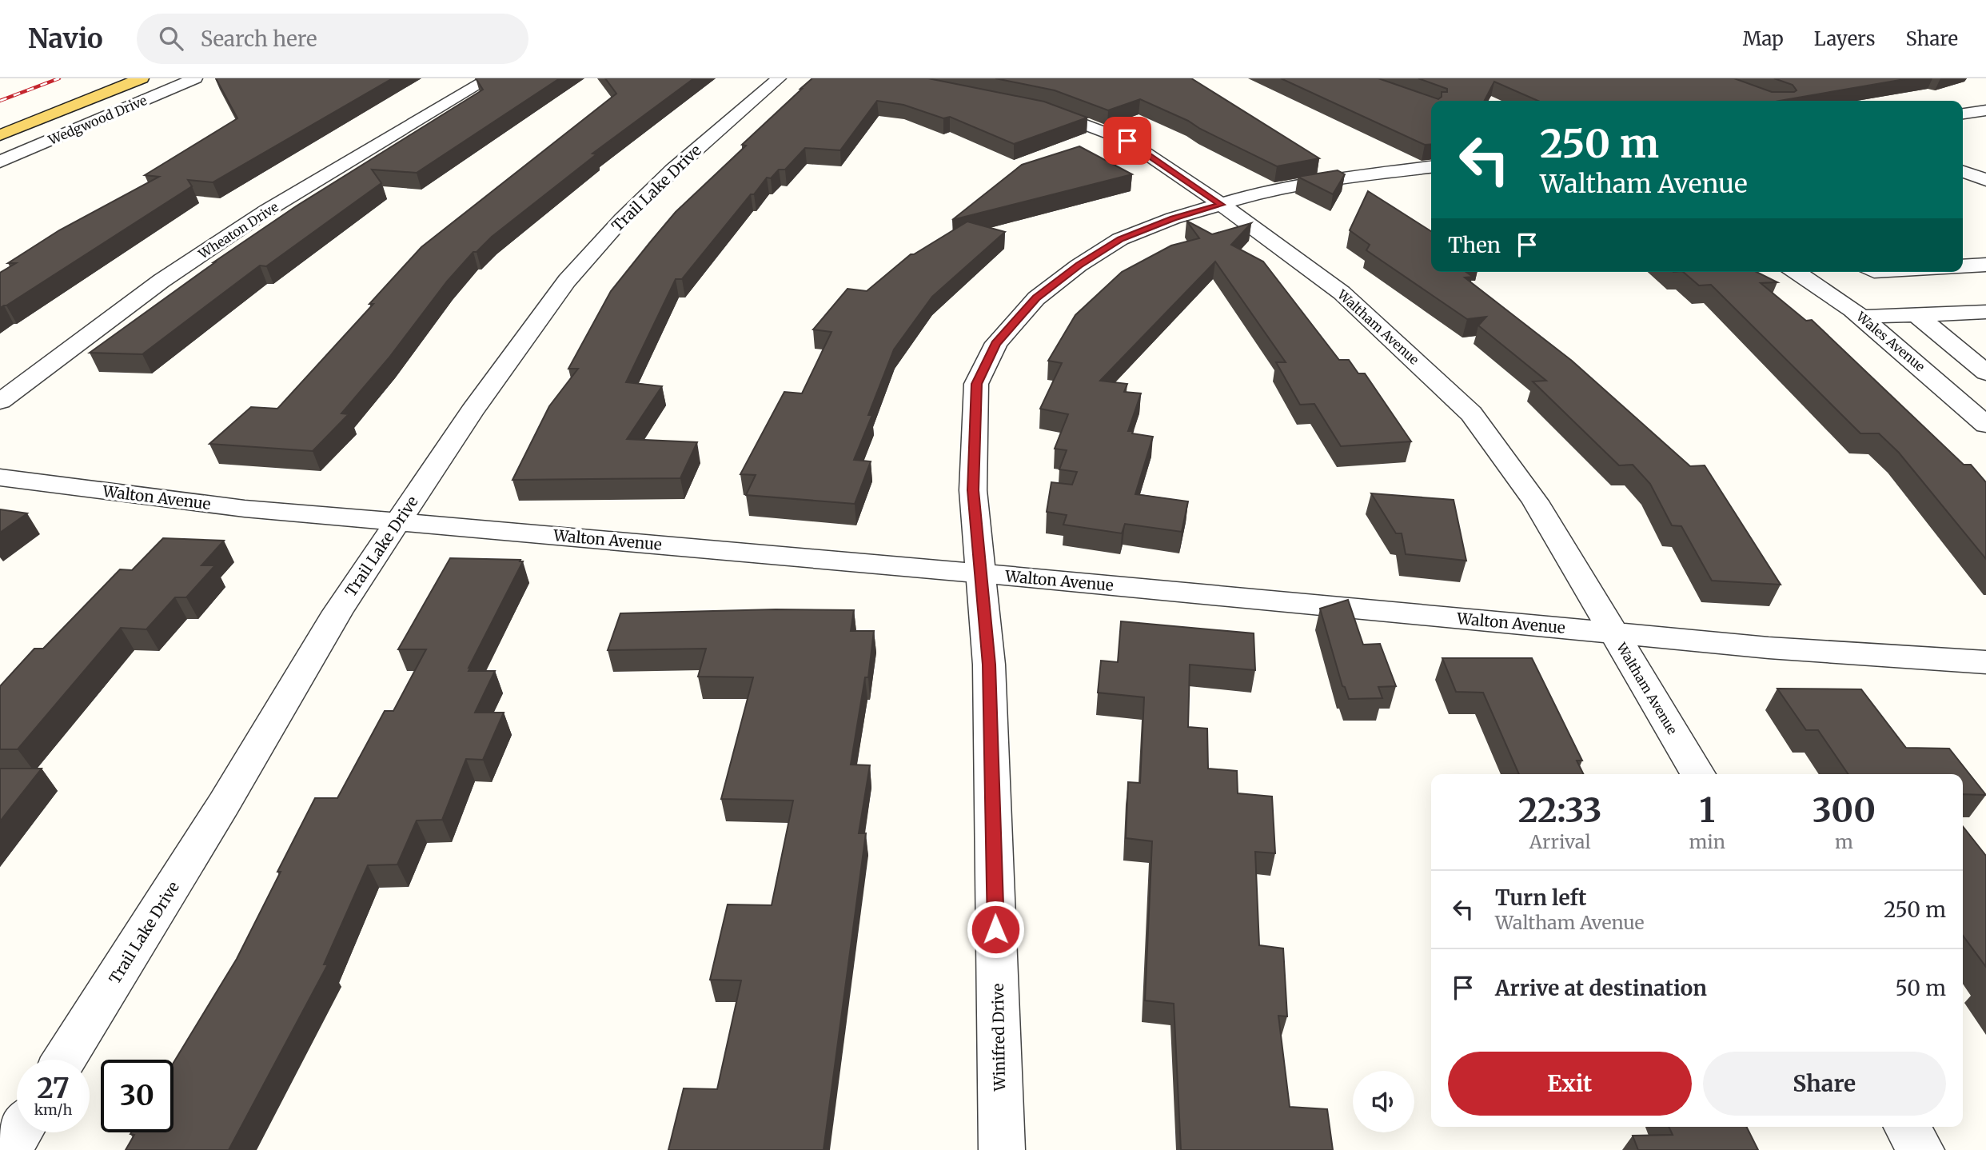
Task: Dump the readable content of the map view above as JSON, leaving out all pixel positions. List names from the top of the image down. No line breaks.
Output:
{"streets":{"street":["Wedgwood Drive","Trail Lake Drive","Wheaton Drive","Waltham Avenue","Wales Avenue","Walton Avenue","Winifred Drive"]},"crossings":[["Trail Lake Drive","Walton Avenue"],["Waltham Avenue","Walton Avenue"],["Waltham Avenue","Winifred Drive"],["Walton Avenue","Winifred Drive"]],"page":{"header":"Navio","search":"Search here","nav":["Map","Layers","Share"],"turn":["250 m","Waltham Avenue"],"then":"Then","eta":["22:33","Arrival","1","min","300","m"],"list":[{"name":"Turn left","note":"Waltham Avenue","value":"250 m"},{"name":"Arrive at destination","value":"50 m"}],"buttons":["Exit","Share"],"speed":"27 km/h","limit":"30"}}
